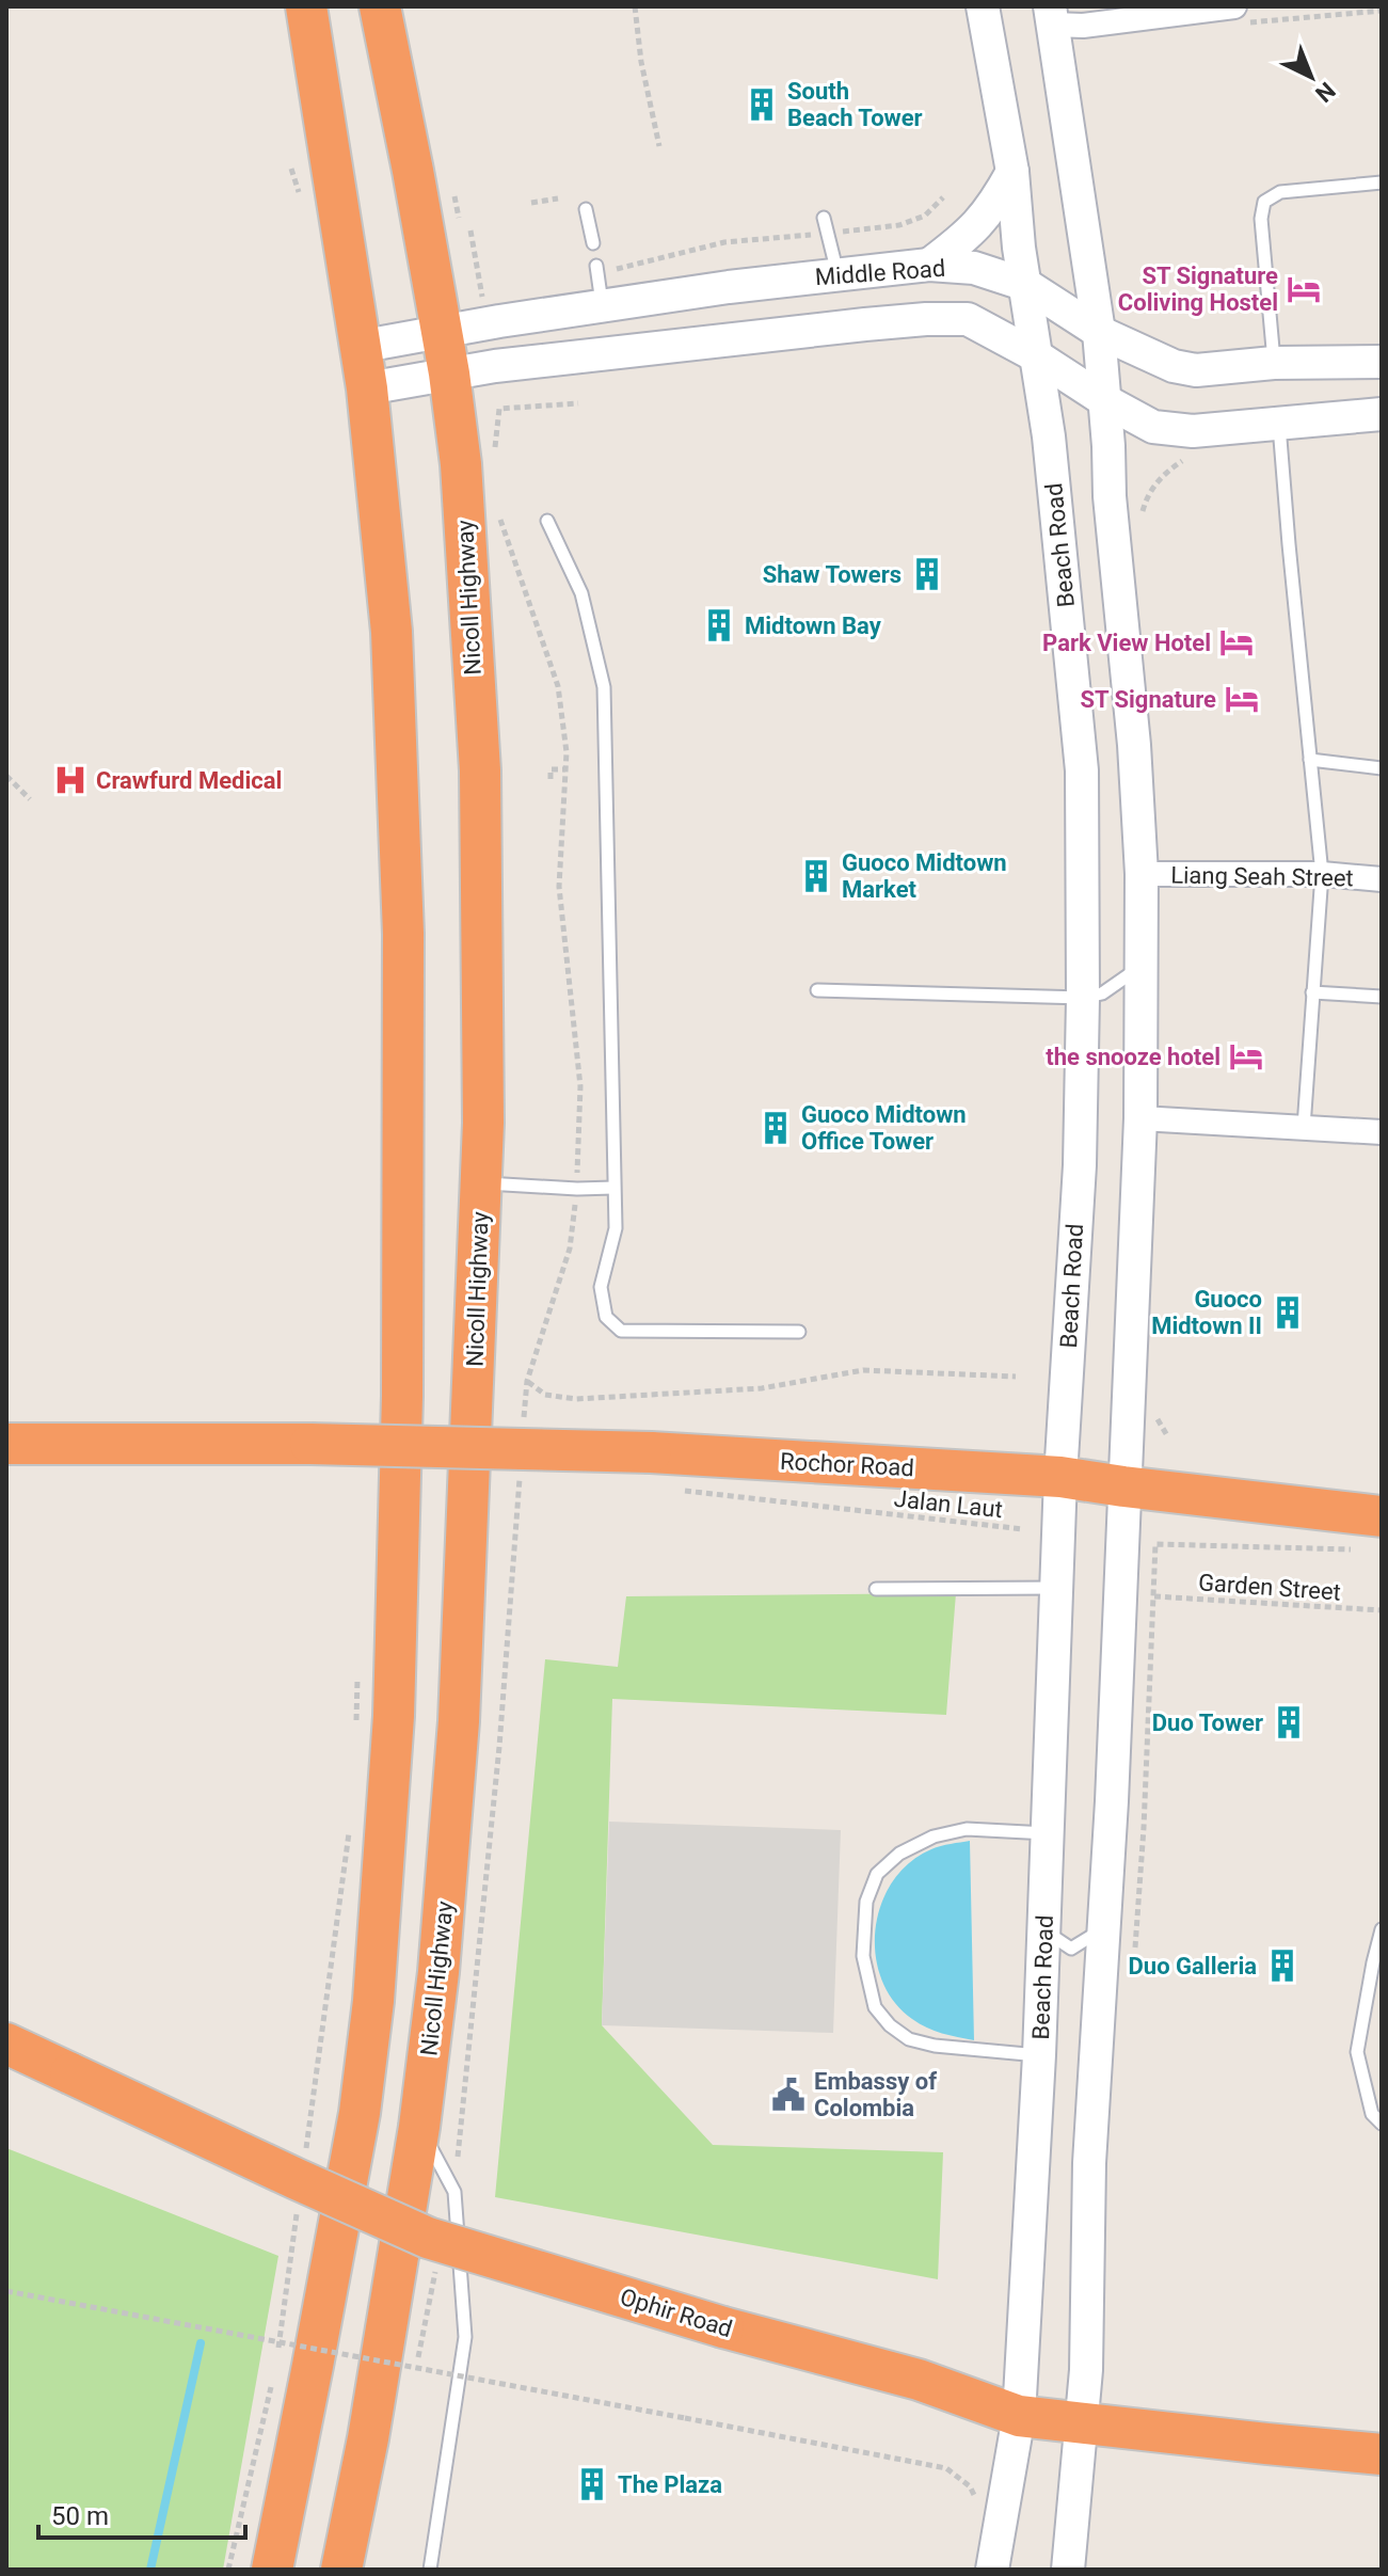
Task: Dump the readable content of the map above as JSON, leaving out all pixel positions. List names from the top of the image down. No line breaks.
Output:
{"streets":{"highway":["Nicoll Highway","Rochor Road","Ophir Road"],"main road":["Middle Road","Beach Road"],"street":["Liang Seah Street"],"path":["Jalan Laut","Garden Street"]},"crossings":[["Middle Road","Beach Road"],["Middle Road","Nicoll Highway"],["Beach Road","Rochor Road"],["Beach Road","Ophir Road"]],"places":{"building":["South Beach Tower","Shaw Towers","Midtown Bay","Guoco Midtown Market","Guoco Midtown Office Tower","Guoco Midtown II","Duo Tower","Duo Galleria","The Plaza"],"hotel":["ST Signature Coliving Hostel","Park View Hotel","ST Signature","the snooze hotel"],"hospital":["Crawfurd Medical"],"public building":["Embassy of Colombia"]},"scale_bar":"50 m","north":"bottom right"}
